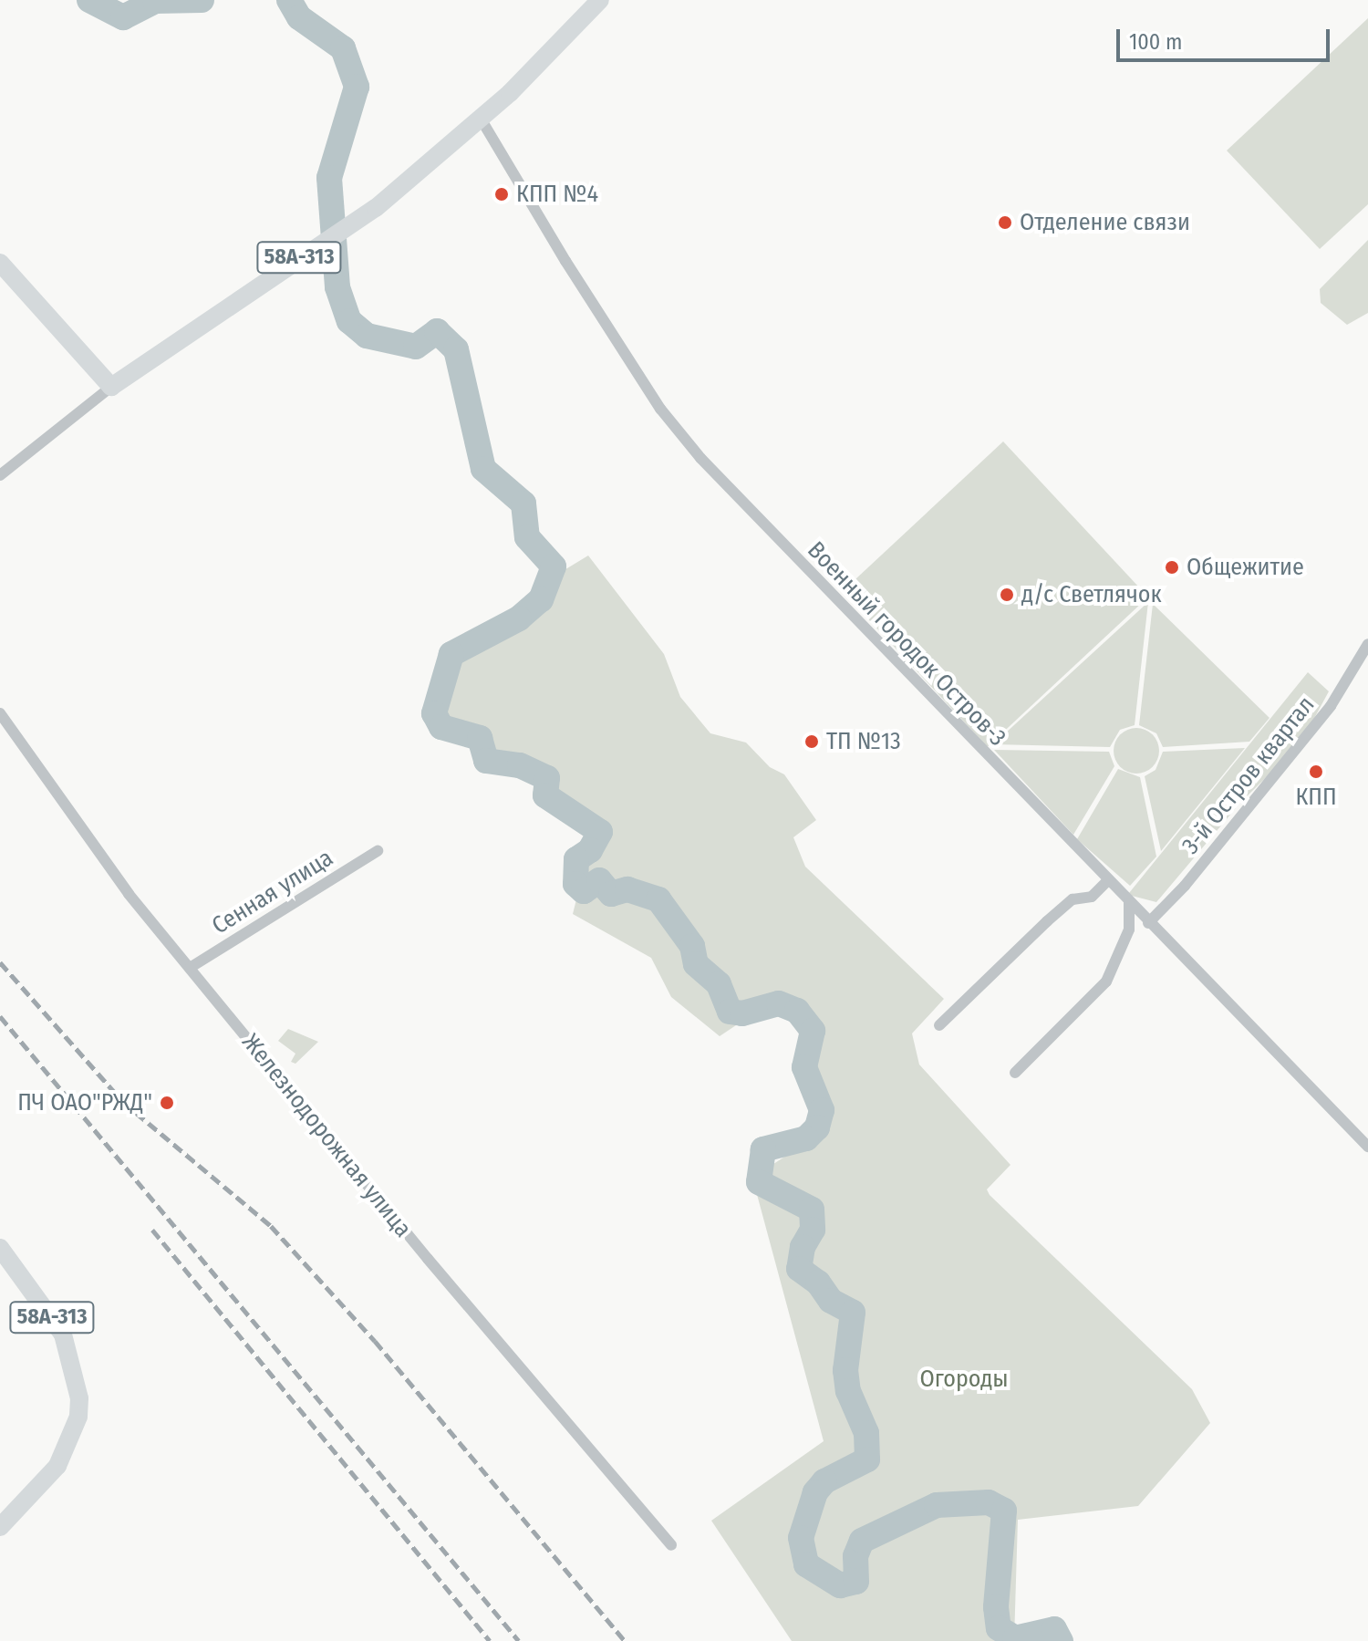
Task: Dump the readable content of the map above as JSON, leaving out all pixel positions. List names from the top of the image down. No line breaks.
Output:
{"streets":{"main road":["58А-313"],"street":["Военный городок Остров-3","3-й Остров квартал","Сенная улица","Железнодорожная улица"]},"crossings":[["58А-313","Военный городок Остров-3"],["Военный городок Остров-3","3-й Остров квартал"],["Сенная улица","Железнодорожная улица"]],"parks":["Огороды"],"places":["КПП №4","Отделение связи","Общежитие","д/с Светлячок","ТП №13","КПП","ПЧ ОАО\"РЖД\""],"scale_bar":"100 m"}
